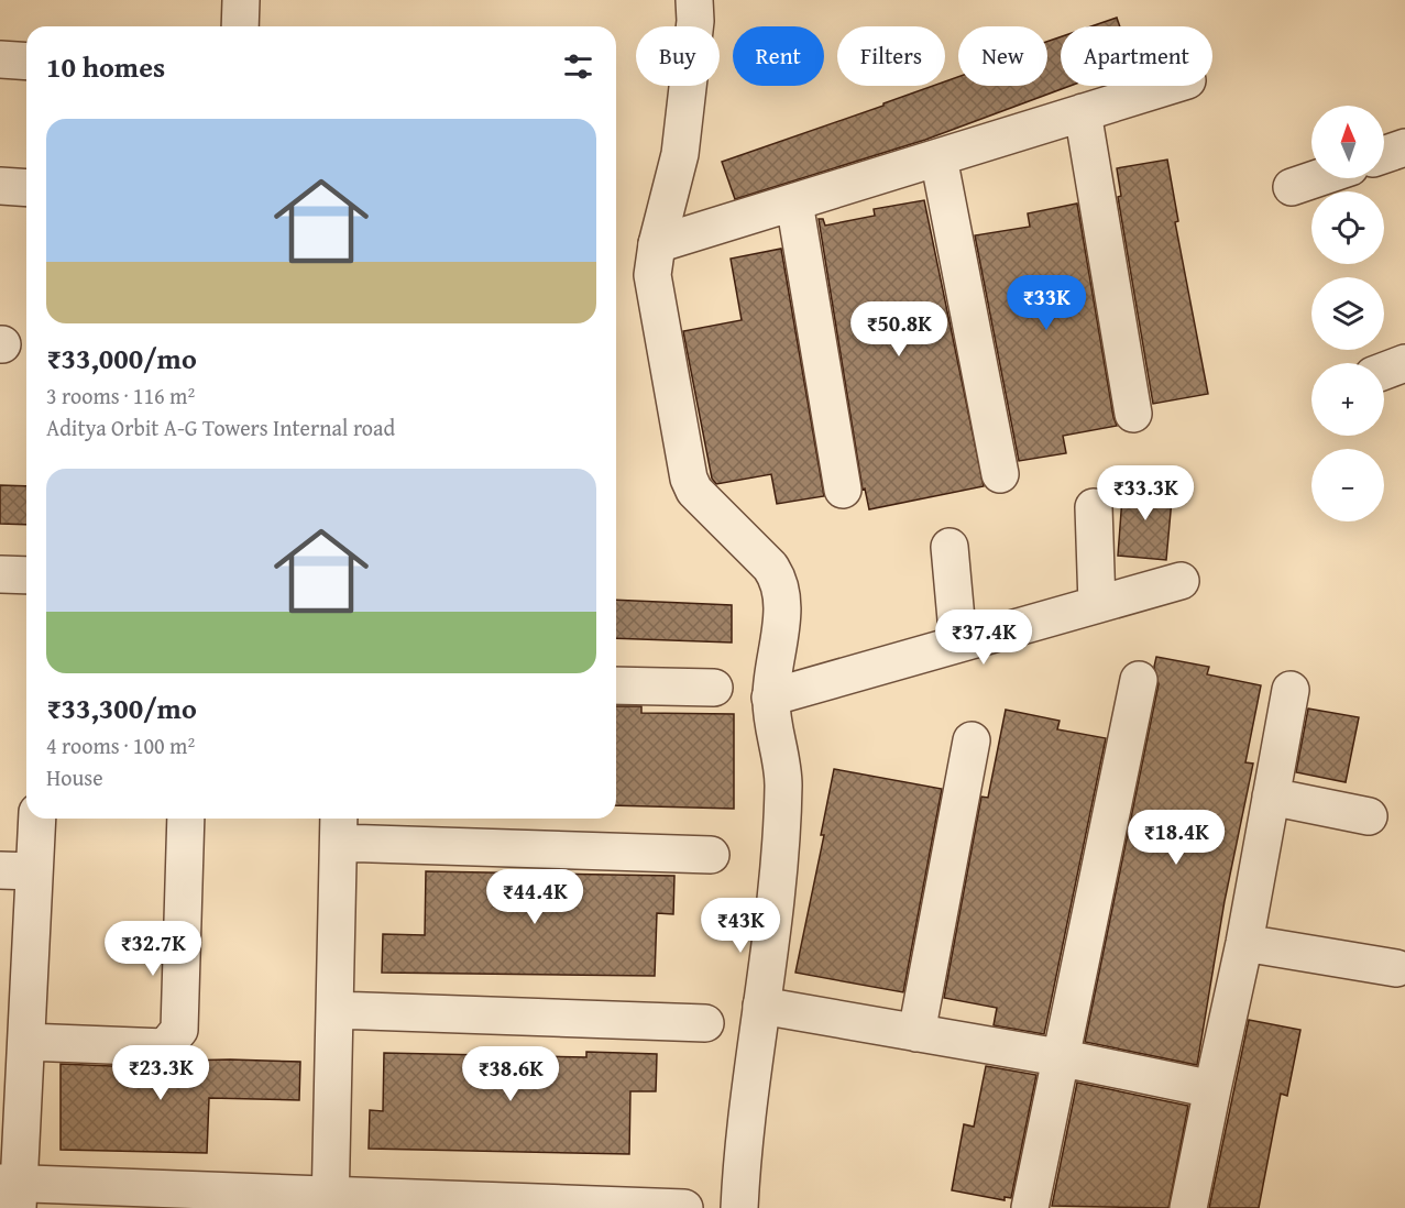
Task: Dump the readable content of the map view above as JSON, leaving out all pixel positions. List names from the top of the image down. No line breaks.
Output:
{"north":"top","page":{"chip":["Buy","Rent","Filters","New","Apartment"],"heading":"10 homes","map_buttons":["+","−"],"list":[{"name":"₹33,000/mo","note":"3 rooms · 116 m² · Aditya Orbit A-G Towers Internal road"},{"name":"₹33,300/mo","note":"4 rooms · 100 m² · House"}],"price":["₹33K","₹50.8K","₹33.3K","₹37.4K","₹18.4K","₹44.4K","₹43K","₹32.7K","₹23.3K","₹38.6K"]}}
